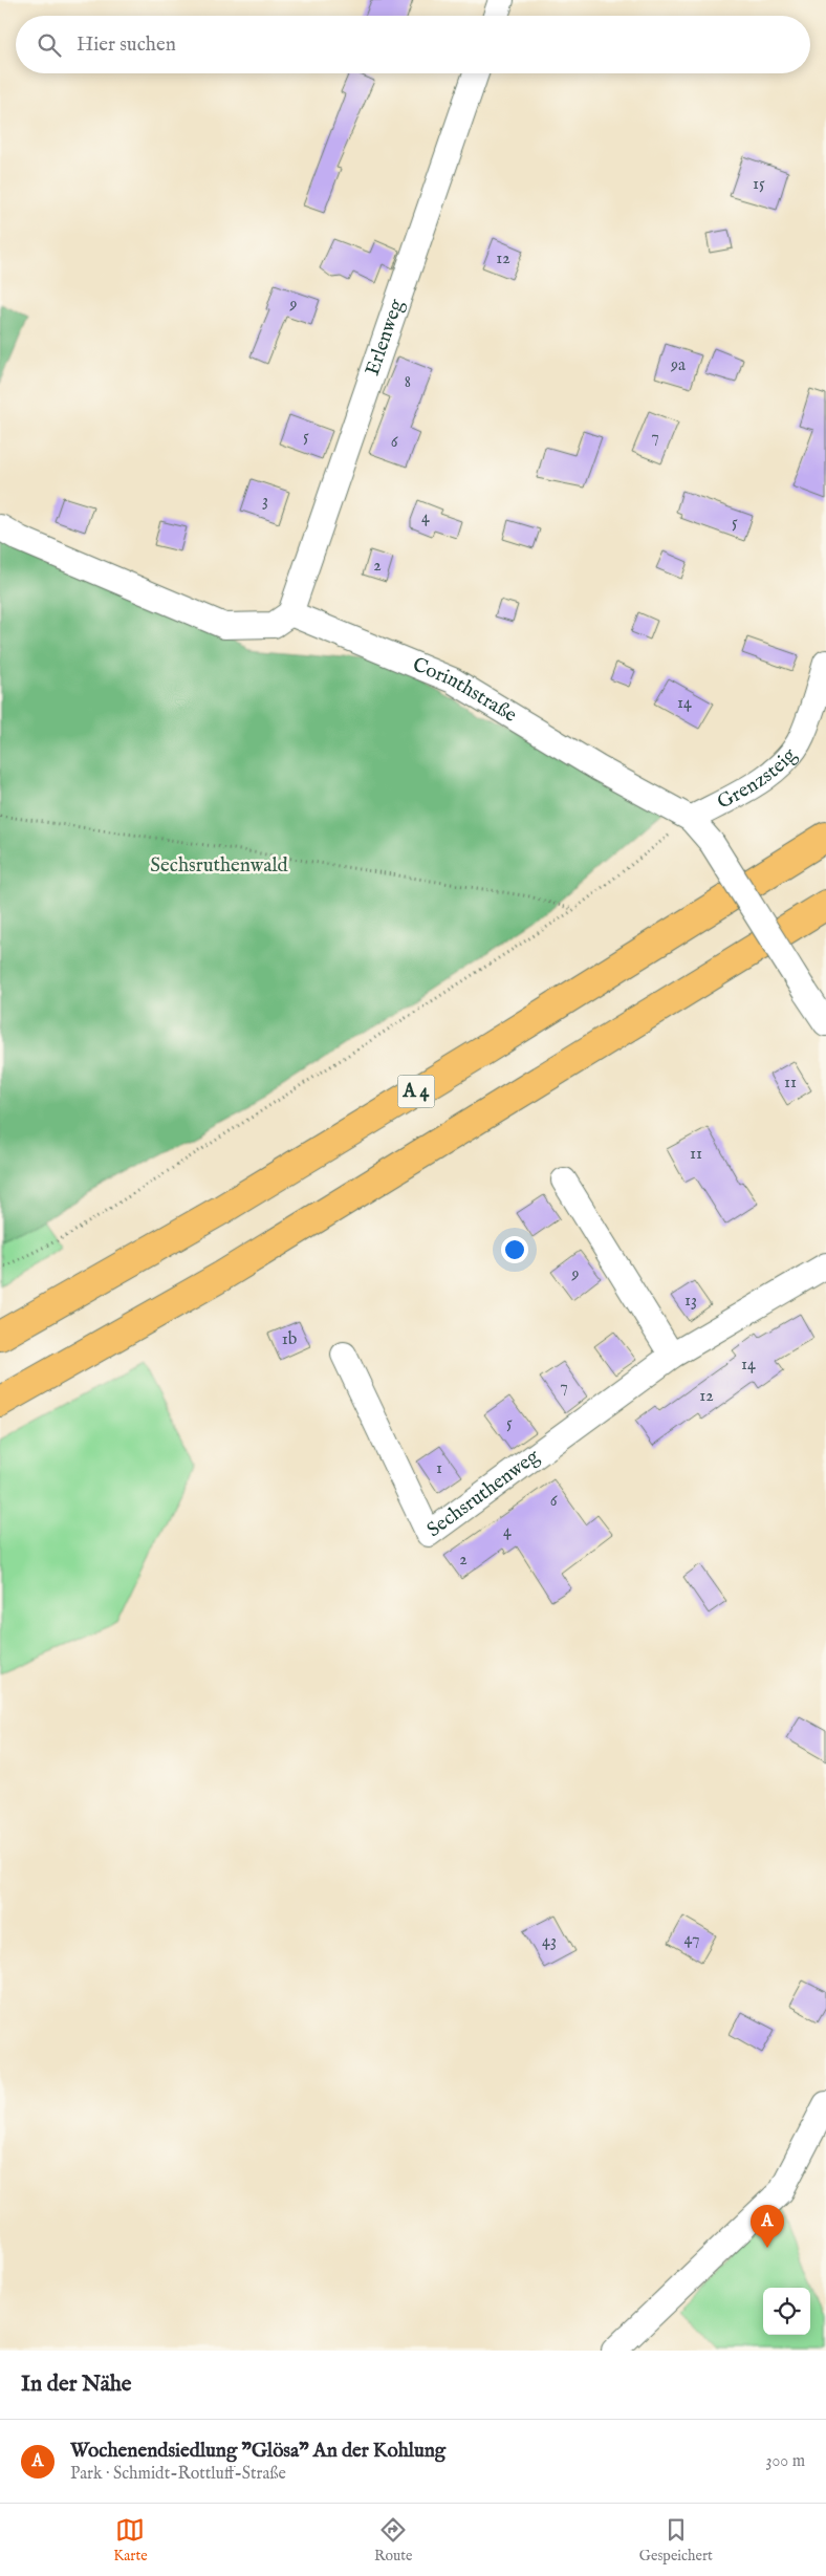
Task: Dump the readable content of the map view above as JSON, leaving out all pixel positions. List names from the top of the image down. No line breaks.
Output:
{"streets":{"highway":["A 4"],"street":["Erlenweg","Corinthstraße","Grenzsteig","Sechsruthenweg"]},"crossings":[["Erlenweg","Corinthstraße"],["Corinthstraße","Grenzsteig"]],"parks":["Sechsruthenwald"],"house_numbers":["15","12","9","9a","8","5","7","6","3","4","5","2","14","11","11","9","13","1b","14","7","12","5","1","6","4","2","47","43"],"page":{"search":"Hier suchen","pins":"A","heading":"In der Nähe","list":[{"mark":"A","name":"Wochenendsiedlung \"Glösa\" An der Kohlung","note":"Park · Schmidt-Rottluff-Straße","value":"300 m"}],"nav":["Karte","Route","Gespeichert"]}}
